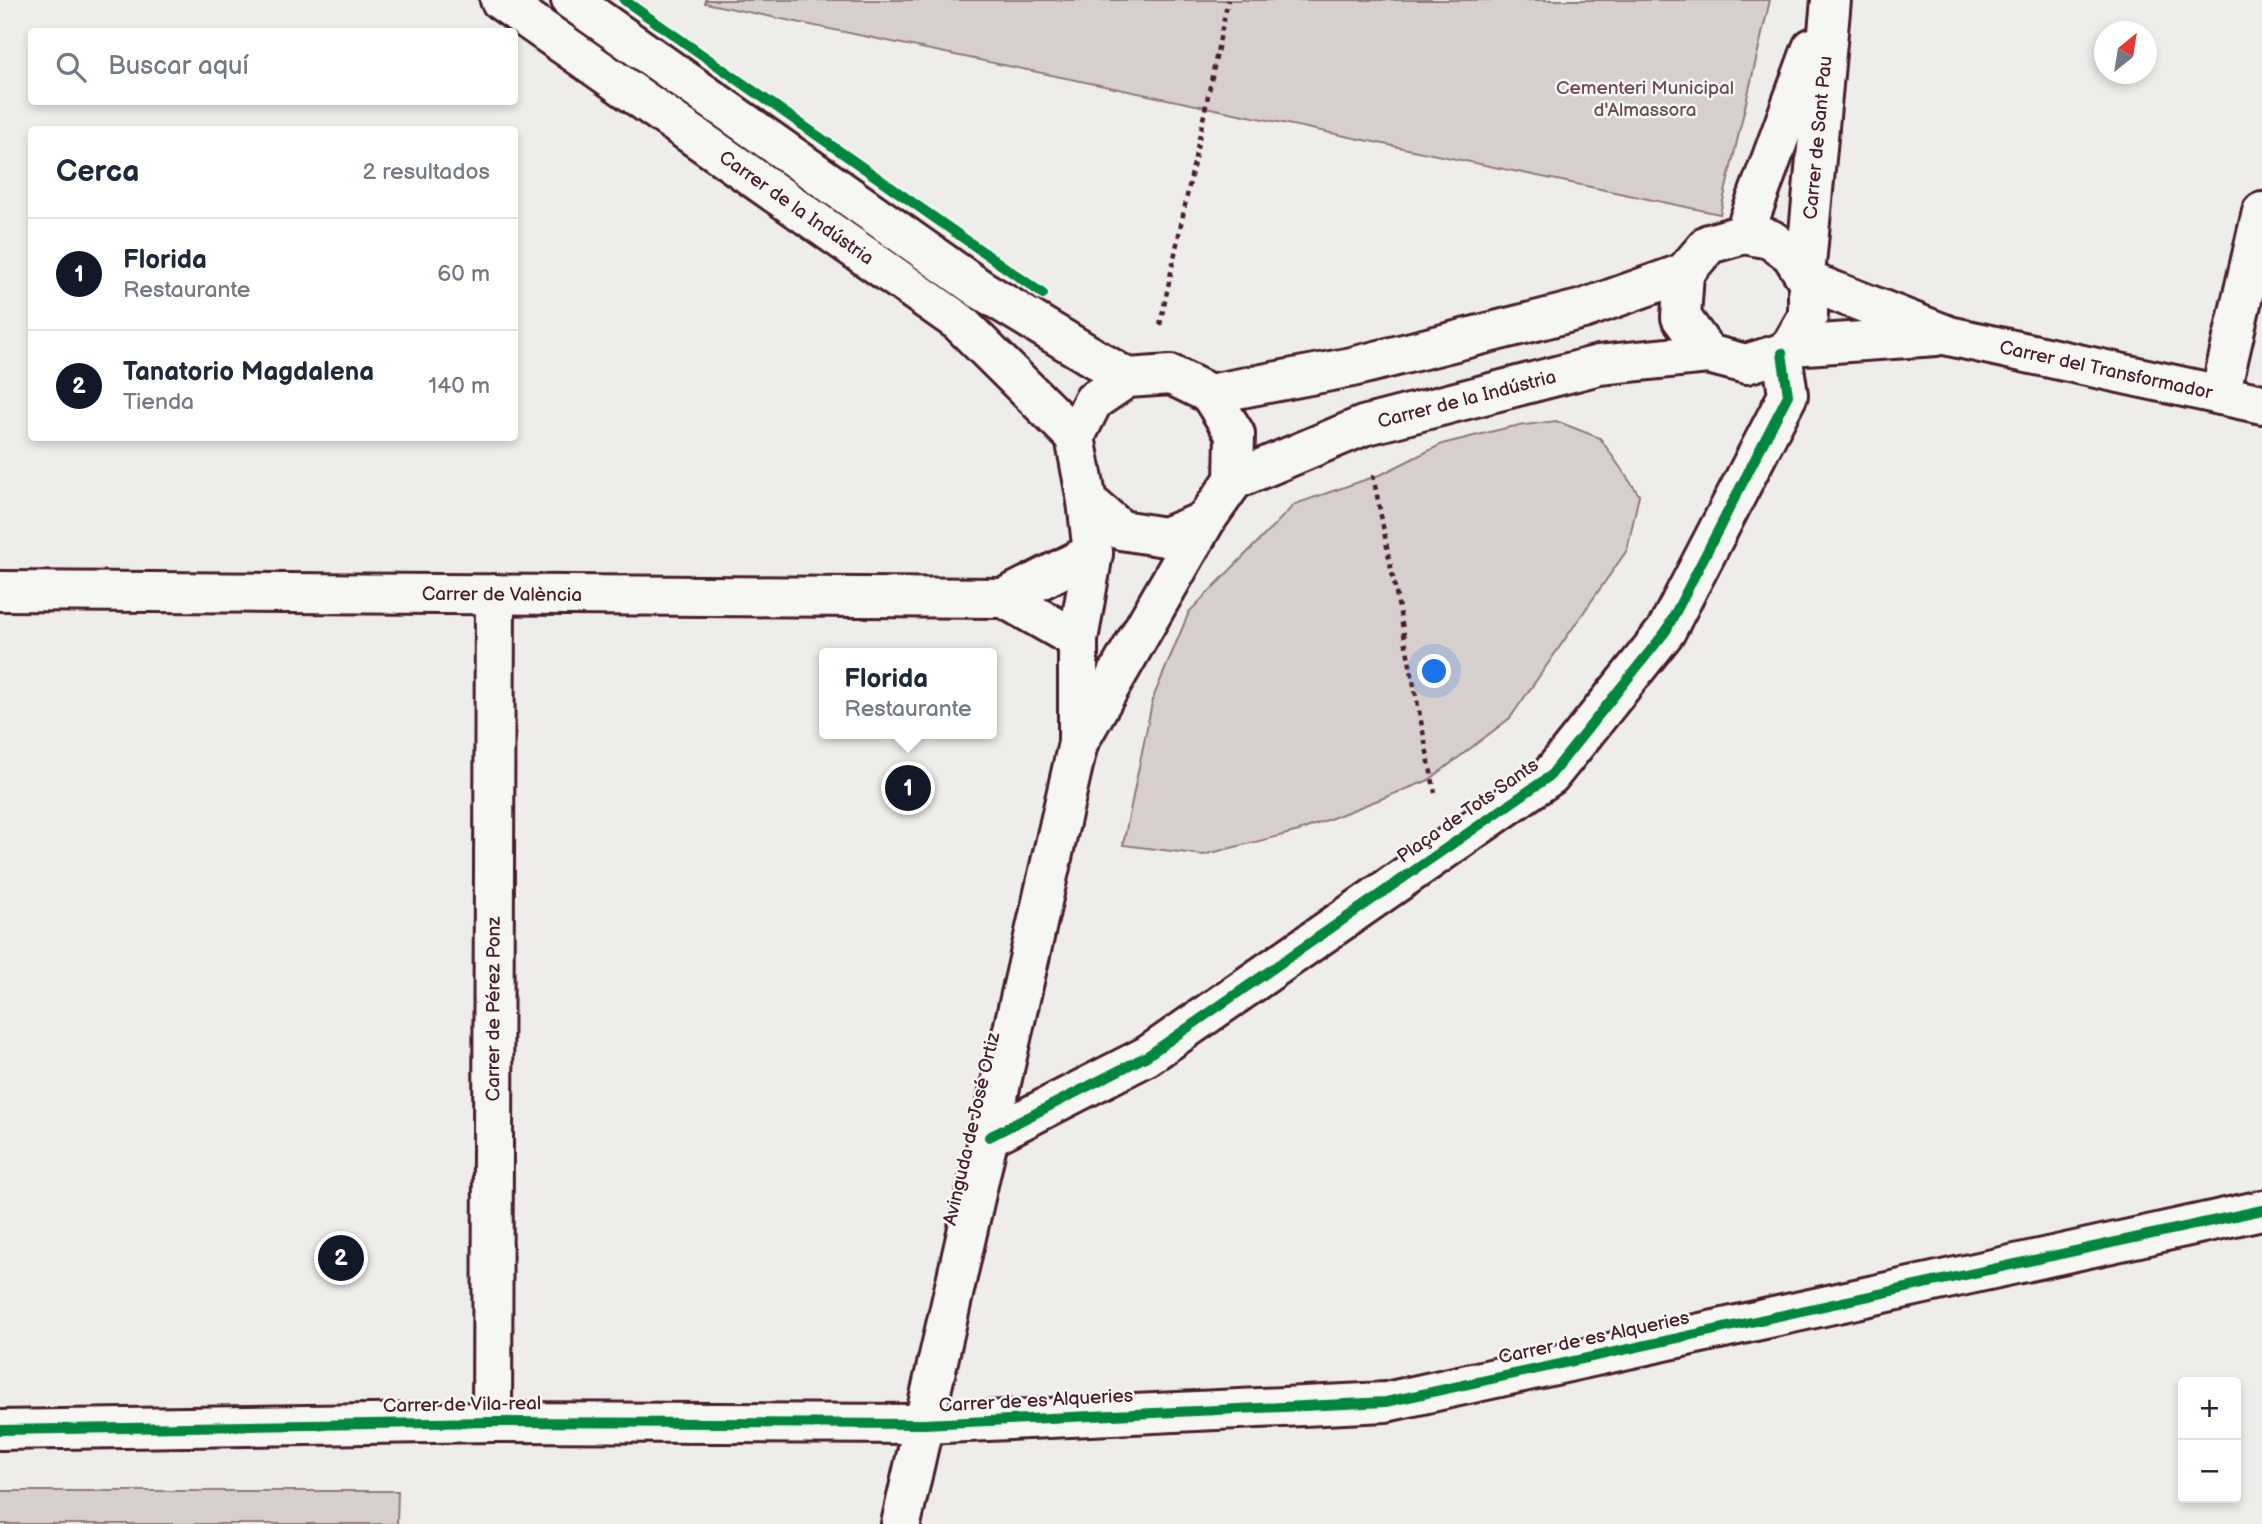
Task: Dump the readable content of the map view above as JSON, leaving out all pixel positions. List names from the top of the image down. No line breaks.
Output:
{"streets":{"street":["Carrer de Sant Pau","Carrer de la Indústria","Carrer del Transformador","Carrer de València","Plaça de Tots Sants","Carrer de Pérez Ponz","Avinguda de José Ortiz","Carrer de es Alqueries","Carrer de Vila-real"]},"crossings":[["Carrer de Sant Pau","Carrer de la Indústria"],["Carrer de Sant Pau","Carrer del Transformador"],["Carrer de Sant Pau","Plaça de Tots Sants"],["Carrer de la Indústria","Carrer del Transformador"],["Carrer de la Indústria","Plaça de Tots Sants"],["Carrer de la Indústria","Avinguda de José Ortiz"],["Carrer del Transformador","Plaça de Tots Sants"],["Carrer de València","Carrer de Pérez Ponz"],["Carrer de València","Avinguda de José Ortiz"],["Plaça de Tots Sants","Avinguda de José Ortiz"],["Carrer de Pérez Ponz","Carrer de Vila-real"],["Avinguda de José Ortiz","Carrer de es Alqueries"],["Avinguda de José Ortiz","Carrer de Vila-real"],["Carrer de es Alqueries","Carrer de Vila-real"]],"parks":["Cementeri Municipal d'Almassora"],"north":"top right","page":{"search":"Buscar aquí","heading":["Cerca","2 resultados"],"list":[{"mark":"1","name":"Florida","note":"Restaurante","value":"60 m"},{"mark":"2","name":"Tanatorio Magdalena","note":"Tienda","value":"140 m"}],"popup":["Florida","Restaurante"],"pins":["1","2"],"map_buttons":["+","−"]}}
